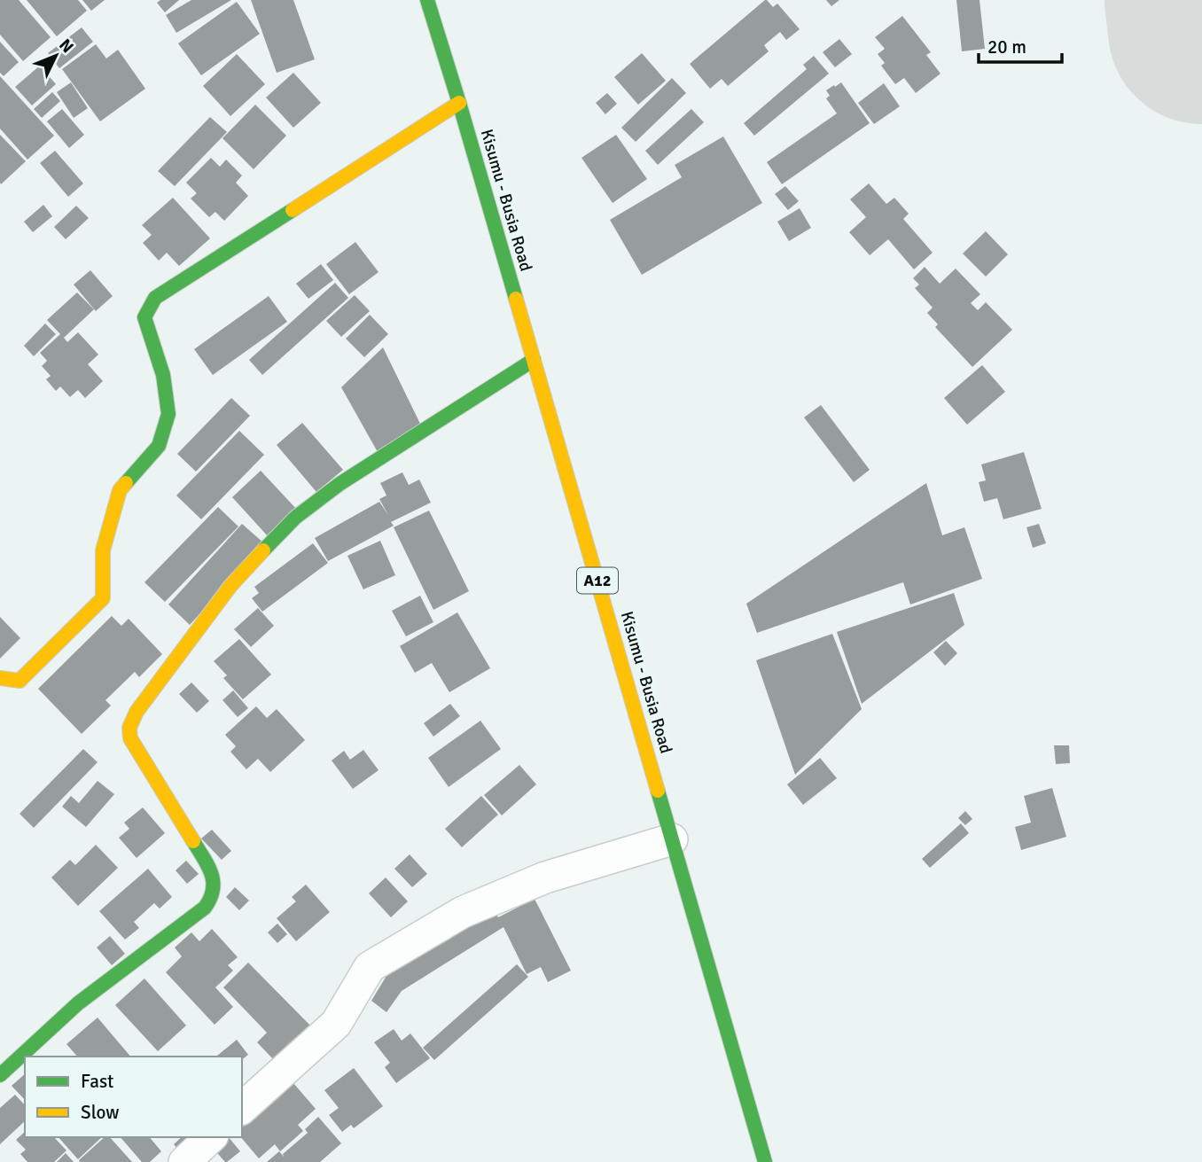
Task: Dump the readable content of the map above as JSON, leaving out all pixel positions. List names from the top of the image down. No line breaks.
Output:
{"streets":{"main road":["Kisumu - Busia Road","A12"]},"legend":["Fast","Slow"],"scale_bar":"20 m","north":"top right"}
